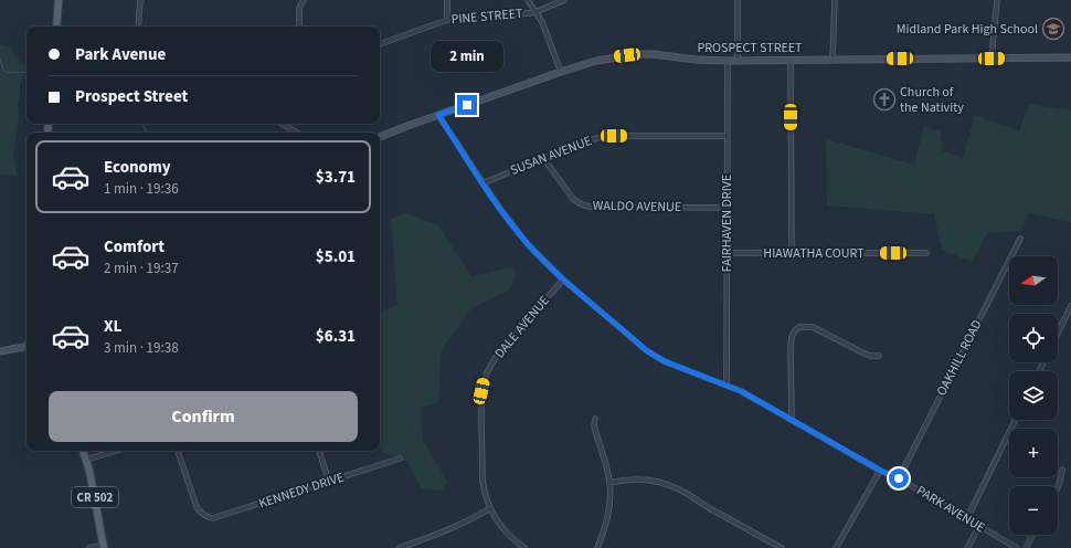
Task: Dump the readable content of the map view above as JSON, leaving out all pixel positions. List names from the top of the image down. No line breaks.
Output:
{"streets":{"main road":["PROSPECT STREET","CR 502"],"street":["PINE STREET","SUSAN AVENUE","WALDO AVENUE","FAIRHAVEN DRIVE","HIAWATHA COURT","DALE AVENUE","OAKHILL ROAD","KENNEDY DRIVE","PARK AVENUE"]},"crossings":[["PROSPECT STREET","FAIRHAVEN DRIVE"],["PROSPECT STREET","PARK AVENUE"],["SUSAN AVENUE","WALDO AVENUE"],["SUSAN AVENUE","FAIRHAVEN DRIVE"],["SUSAN AVENUE","PARK AVENUE"],["WALDO AVENUE","FAIRHAVEN DRIVE"],["FAIRHAVEN DRIVE","HIAWATHA COURT"],["FAIRHAVEN DRIVE","PARK AVENUE"],["DALE AVENUE","PARK AVENUE"],["OAKHILL ROAD","PARK AVENUE"]],"places":{"school or university":["Midland Park High School"],"church":["Church of the Nativity"]},"north":"left","page":{"banner":["Park Avenue","Prospect Street"],"bubble":"2 min","list":[{"name":"Economy","note":"1 min · 19:36","value":"$3.71"},{"name":"Comfort","note":"2 min · 19:37","value":"$5.01"},{"name":"XL","note":"3 min · 19:38","value":"$6.31"}],"map_buttons":["+","−"],"buttons":"Confirm"}}
